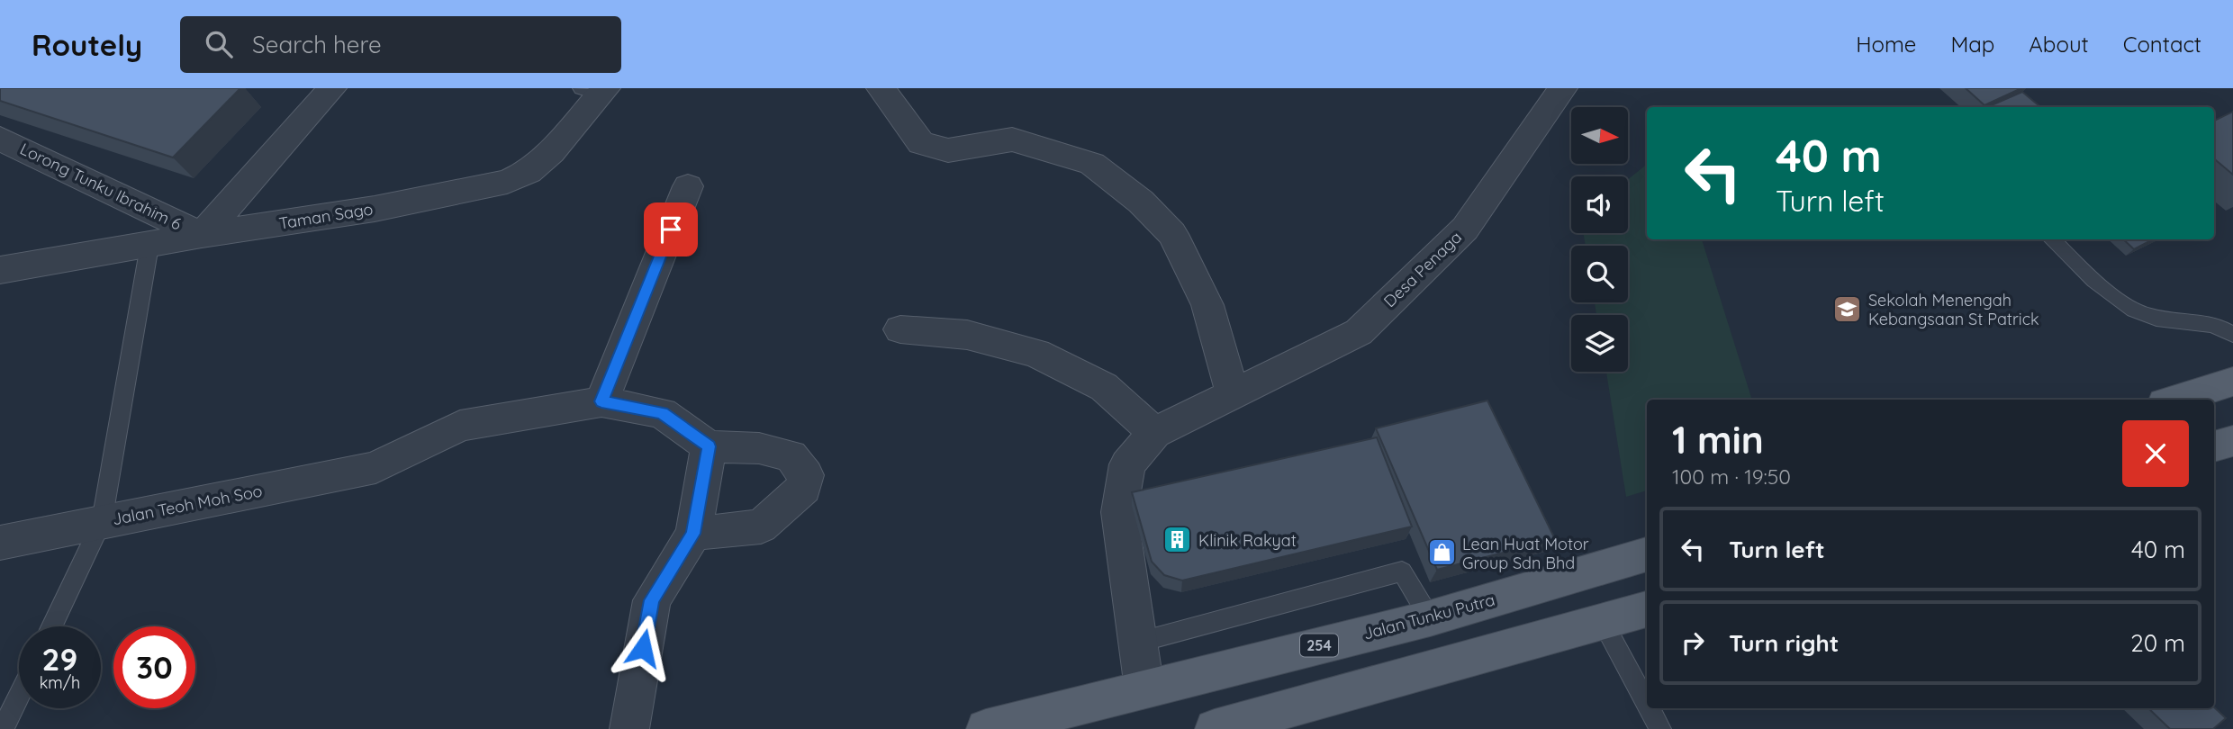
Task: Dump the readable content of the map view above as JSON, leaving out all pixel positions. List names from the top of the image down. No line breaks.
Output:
{"streets":{"main road":["Jalan Tunku Putra","254"],"street":["Lorong Tunku Ibrahim 6","Taman Sago","Desa Penaga","Jalan Teoh Moh Soo"]},"crossings":[["Lorong Tunku Ibrahim 6","Taman Sago"]],"places":{"school or university":["Sekolah Menengah Kebangsaan St Patrick"],"building":["Klinik Rakyat"],"shop":["Lean Huat Motor Group Sdn Bhd"]},"north":"right","page":{"header":"Routely","search":"Search here","nav":["Home","Map","About","Contact"],"turn":["40 m","Turn left"],"heading":["1 min","100 m · 19:50"],"list":[{"name":"Turn left","value":"40 m"},{"name":"Turn right","value":"20 m"}],"speed":"29 km/h","limit":"30"}}
